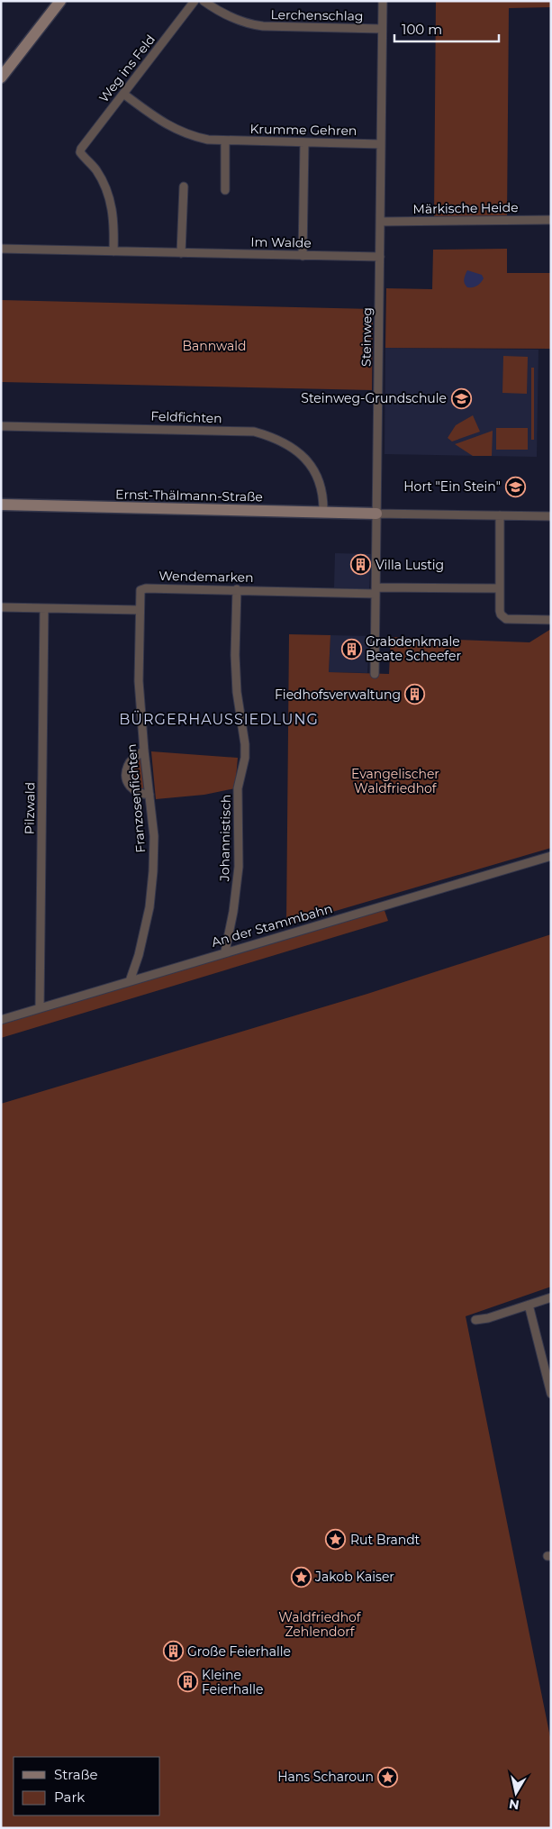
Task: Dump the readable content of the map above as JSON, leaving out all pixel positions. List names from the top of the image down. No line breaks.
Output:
{"streets":{"street":["Lerchenschlag","Weg ins Feld","Krumme Gehren","Märkische Heide","Im Walde","Steinweg","Feldfichten","Ernst-Thälmann-Straße","Wendemarken","Franzosenfichten","Pilzwald","Johannistisch","An der Stammbahn"]},"crossings":[["Lerchenschlag","Steinweg"],["Weg ins Feld","Krumme Gehren"],["Weg ins Feld","Im Walde"],["Krumme Gehren","Steinweg"],["Märkische Heide","Steinweg"],["Im Walde","Steinweg"],["Steinweg","Ernst-Thälmann-Straße"],["Steinweg","Wendemarken"],["Feldfichten","Ernst-Thälmann-Straße"],["Wendemarken","Franzosenfichten"],["Wendemarken","Johannistisch"],["Franzosenfichten","An der Stammbahn"],["Pilzwald","An der Stammbahn"],["Johannistisch","An der Stammbahn"]],"districts":["BÜRGERHAUSSIEDLUNG"],"parks":["Bannwald","Evangelischer Waldfriedhof","Waldfriedhof Zehlendorf"],"places":{"school or university":["Steinweg-Grundschule","Hort \"Ein Stein\""],"building":["Villa Lustig","Grabdenkmale Beate Scheefer","Fiedhofsverwaltung","Große Feierhalle","Kleine Feierhalle"],"place":["Rut Brandt","Jakob Kaiser","Hans Scharoun"]},"legend":["Straße","Park"],"scale_bar":"100 m","north":"bottom"}
